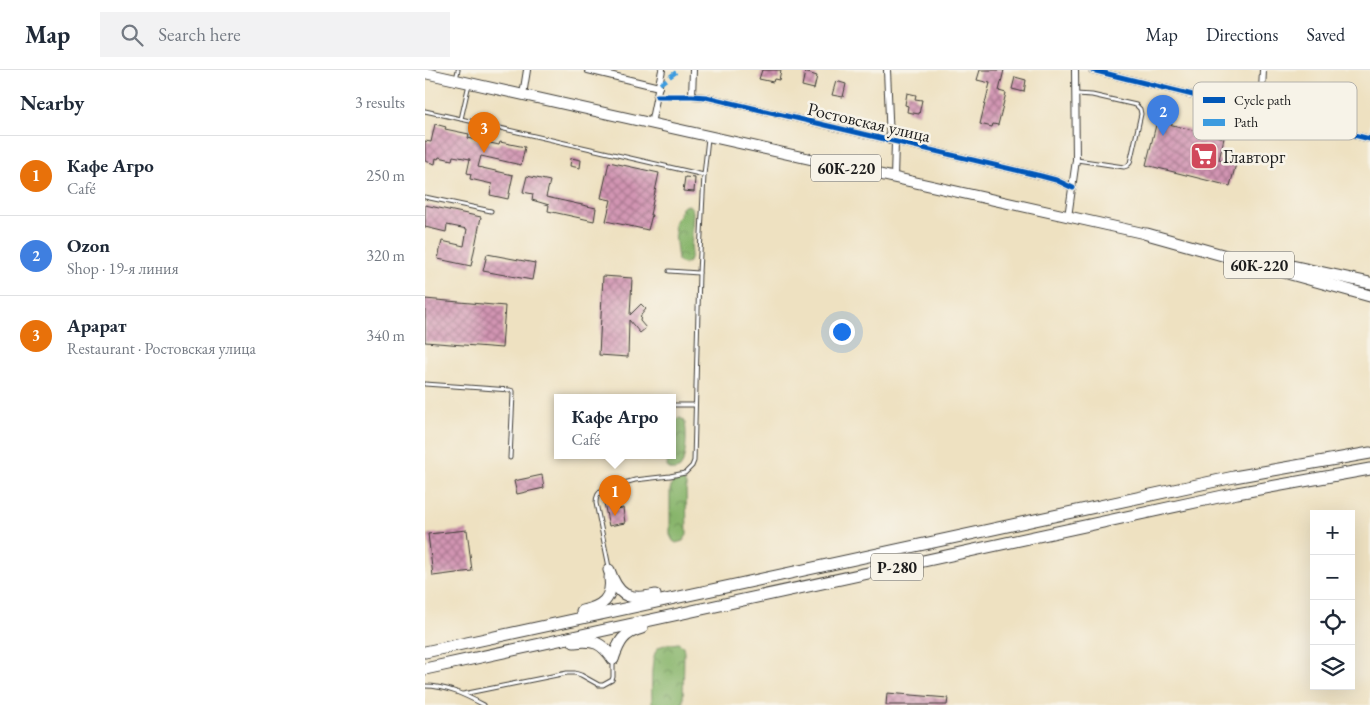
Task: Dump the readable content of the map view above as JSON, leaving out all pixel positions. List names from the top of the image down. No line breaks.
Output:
{"streets":{"highway":["60К-220","Р-280"],"street":["Ростовская улица"]},"places":{"supermarket":["Главторг"]},"legend":["Cycle path","Path"],"page":{"header":"Map","search":"Search here","nav":["Map","Directions","Saved"],"heading":["Nearby","3 results"],"pins":["2","3","1"],"list":[{"mark":"1","name":"Кафе Агро","note":"Café","value":"250 m"},{"mark":"2","name":"Ozon","note":"Shop · 19-я линия","value":"320 m"},{"mark":"3","name":"Арарат","note":"Restaurant · Ростовская улица","value":"340 m"}],"popup":["Кафе Агро","Café"],"map_buttons":["+","−"]}}
